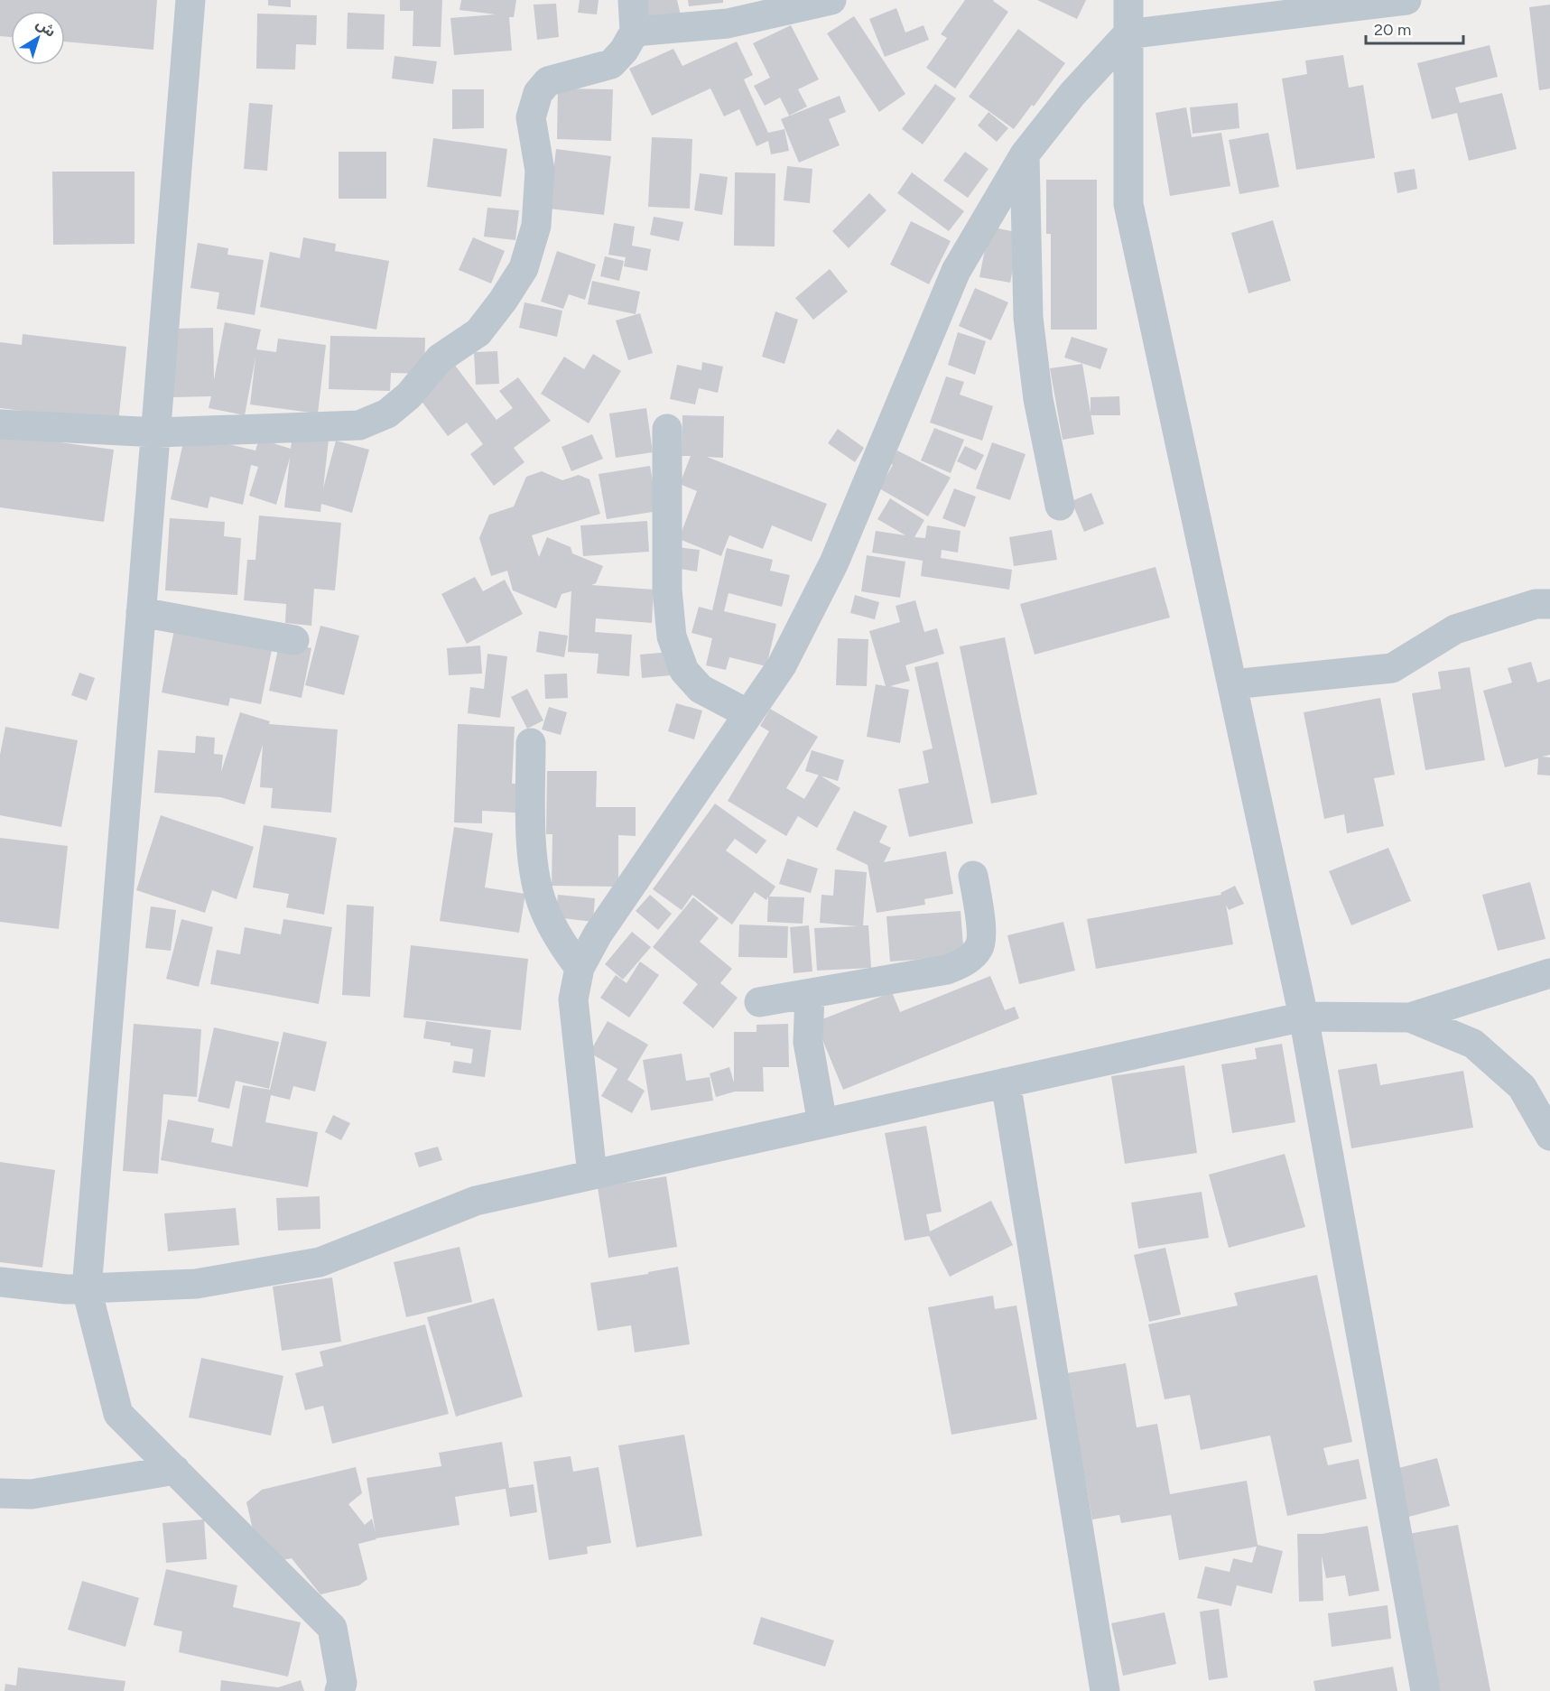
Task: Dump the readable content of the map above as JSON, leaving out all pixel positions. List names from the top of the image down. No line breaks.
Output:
{"scale_bar":"20 m","north":"top right"}
